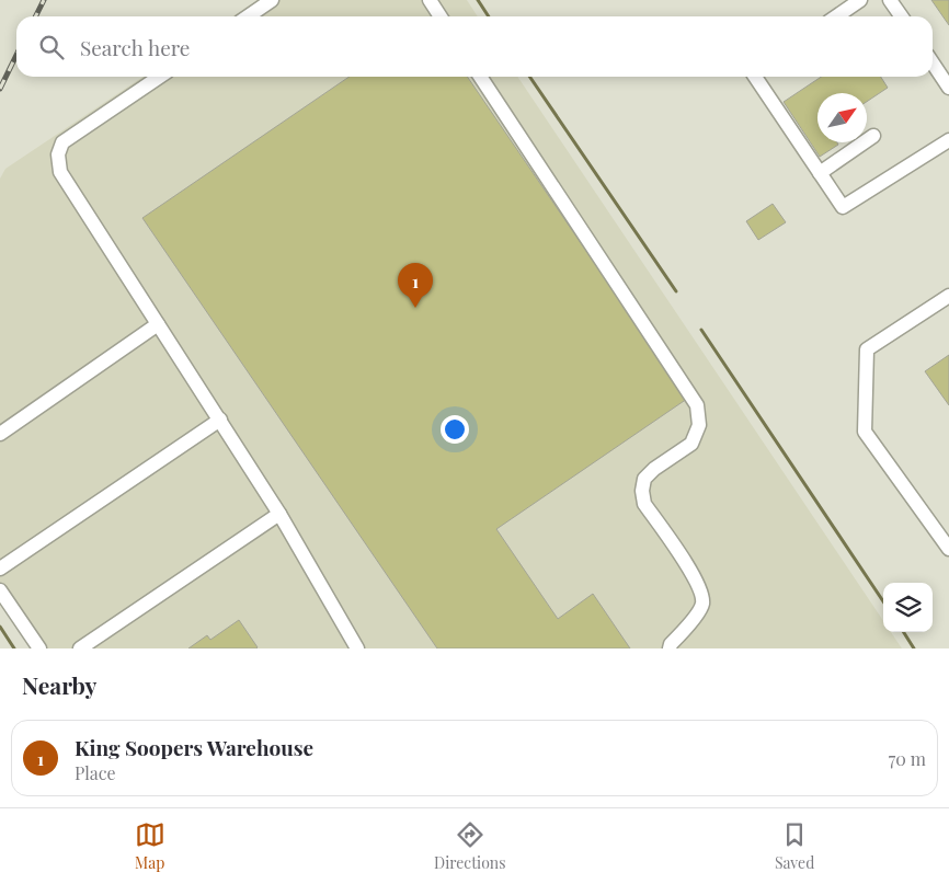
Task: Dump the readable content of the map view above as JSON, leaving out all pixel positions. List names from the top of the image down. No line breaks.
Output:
{"north":"top right","page":{"search":"Search here","pins":"1","heading":"Nearby","list":[{"mark":"1","name":"King Soopers Warehouse","note":"Place","value":"70 m"}],"nav":["Map","Directions","Saved"]}}
